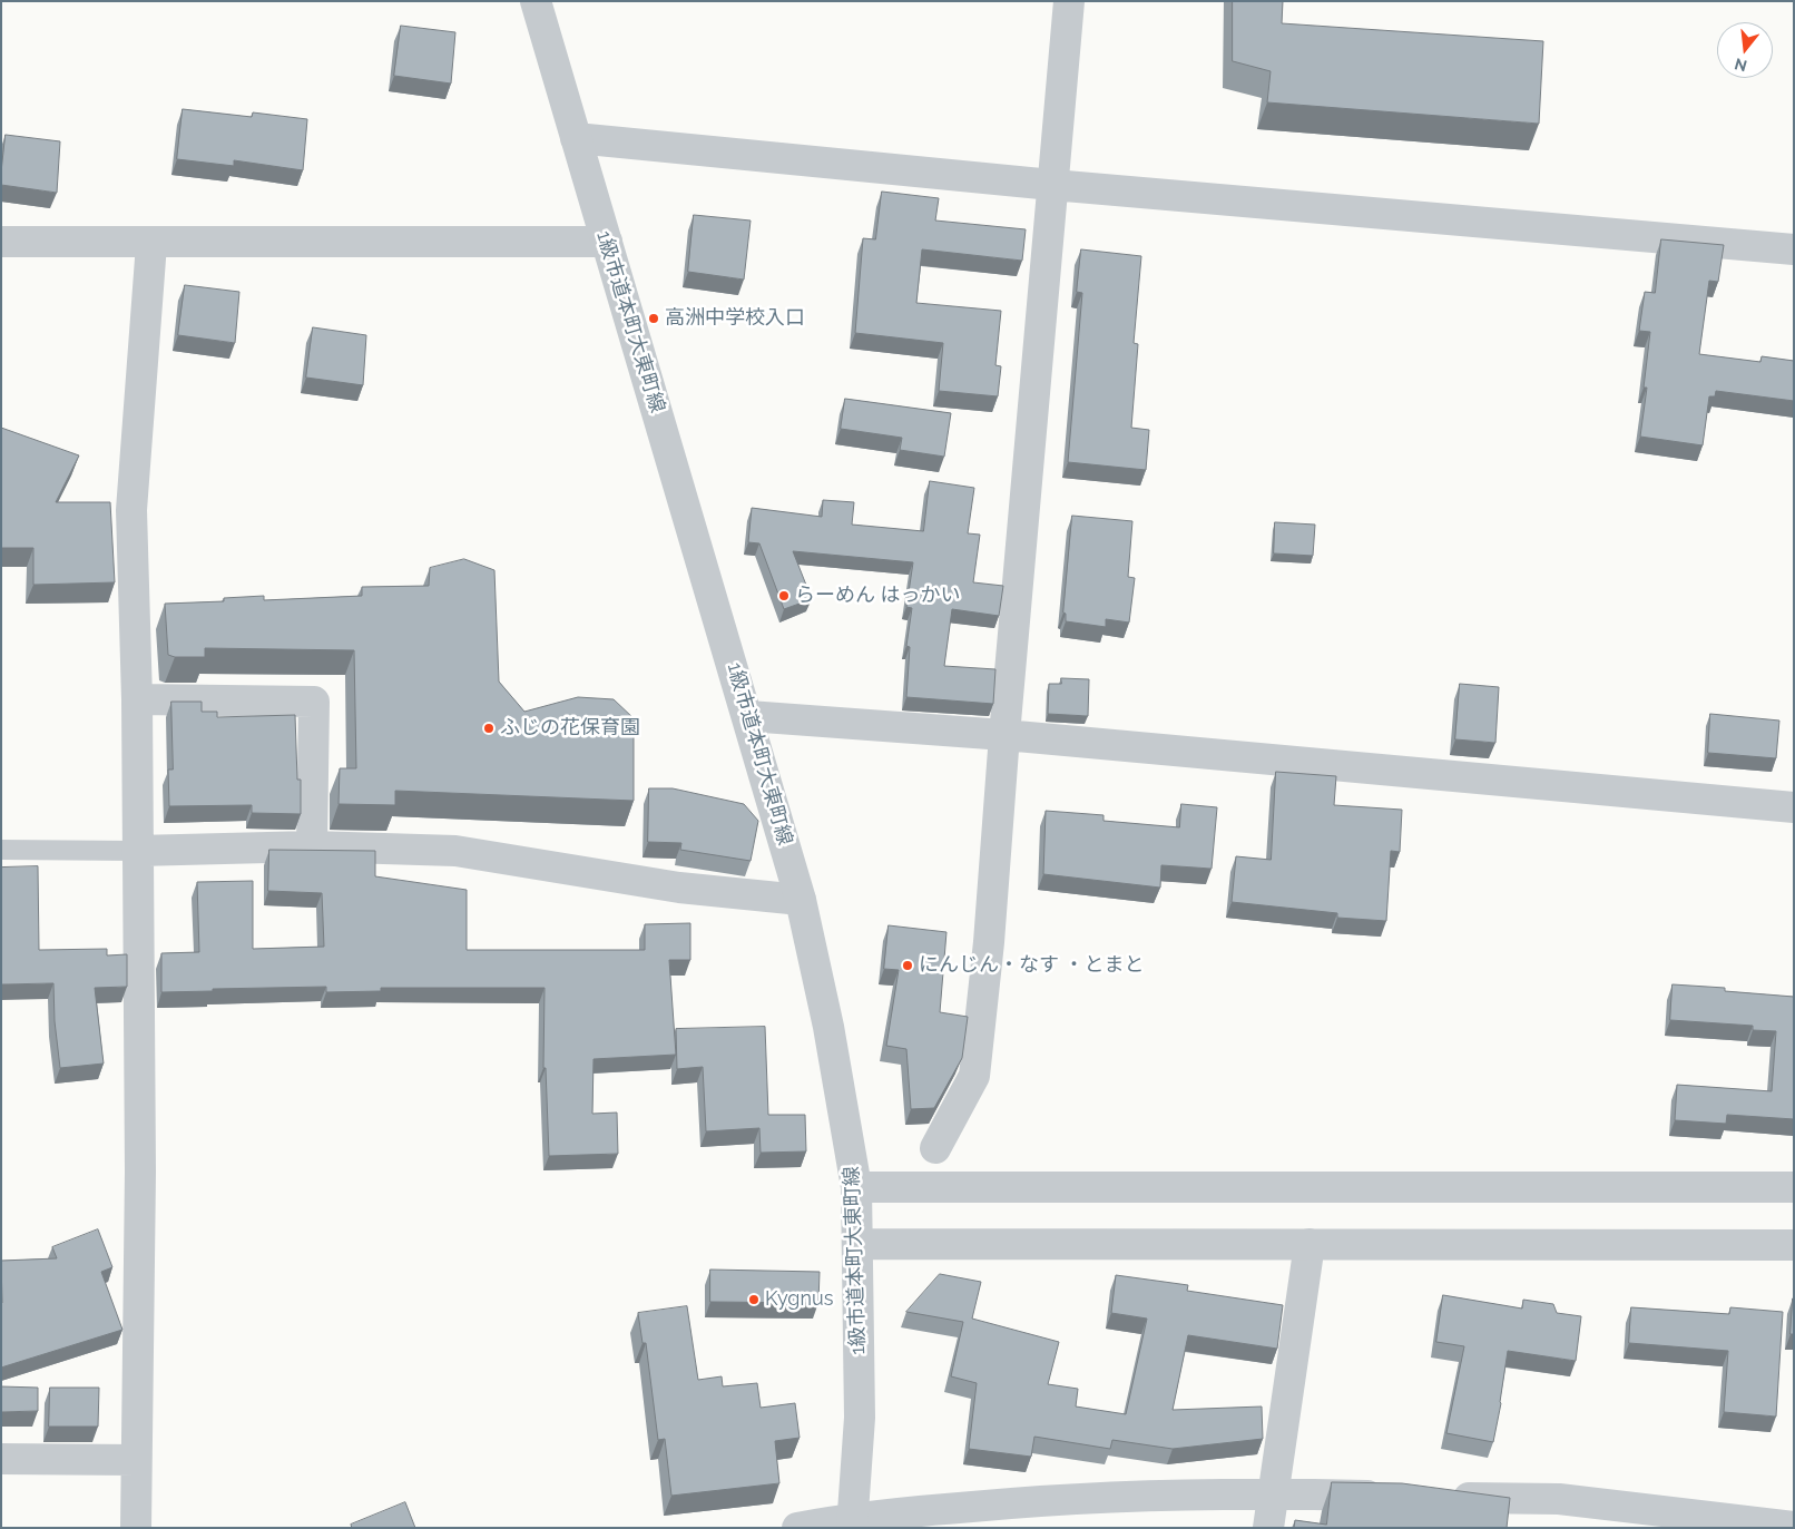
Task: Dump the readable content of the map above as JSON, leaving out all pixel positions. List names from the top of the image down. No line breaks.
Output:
{"streets":{"street":["1級市道本町大東町線"]},"places":["高洲中学校入口","らーめん はっかい","ふじの花保育園","にんじん・なす ・とまと","Kygnus"],"north":"bottom"}
